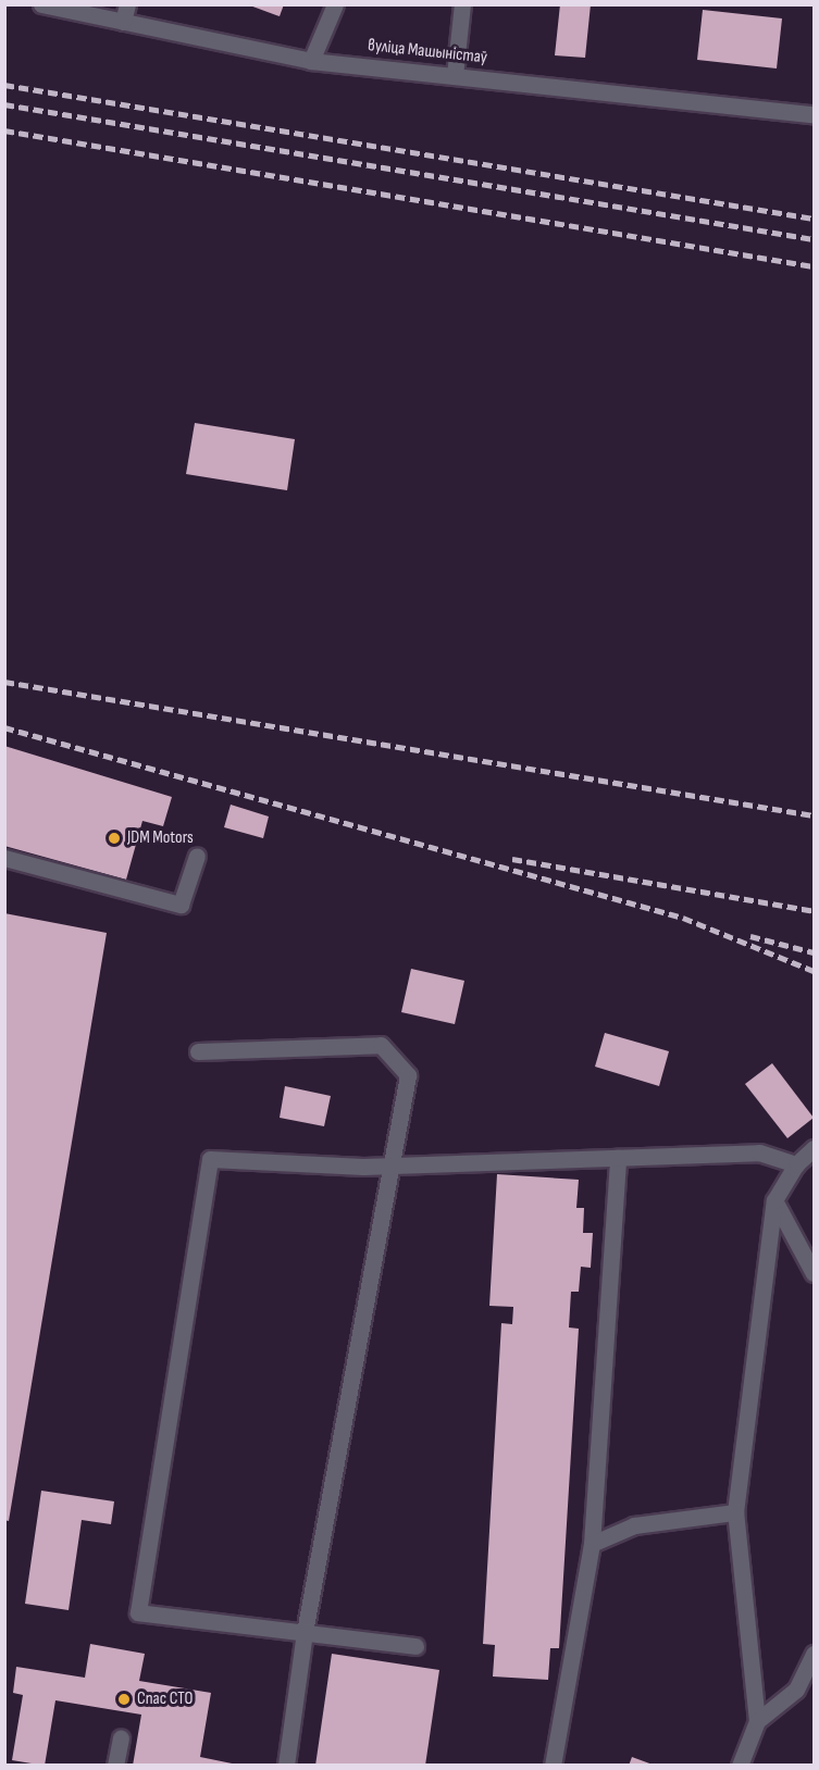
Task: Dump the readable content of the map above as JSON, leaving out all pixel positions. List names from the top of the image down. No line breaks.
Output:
{"streets":{"street":["вуліца Машыністаў"]},"places":["JDM Motors","Спас СТО"]}
